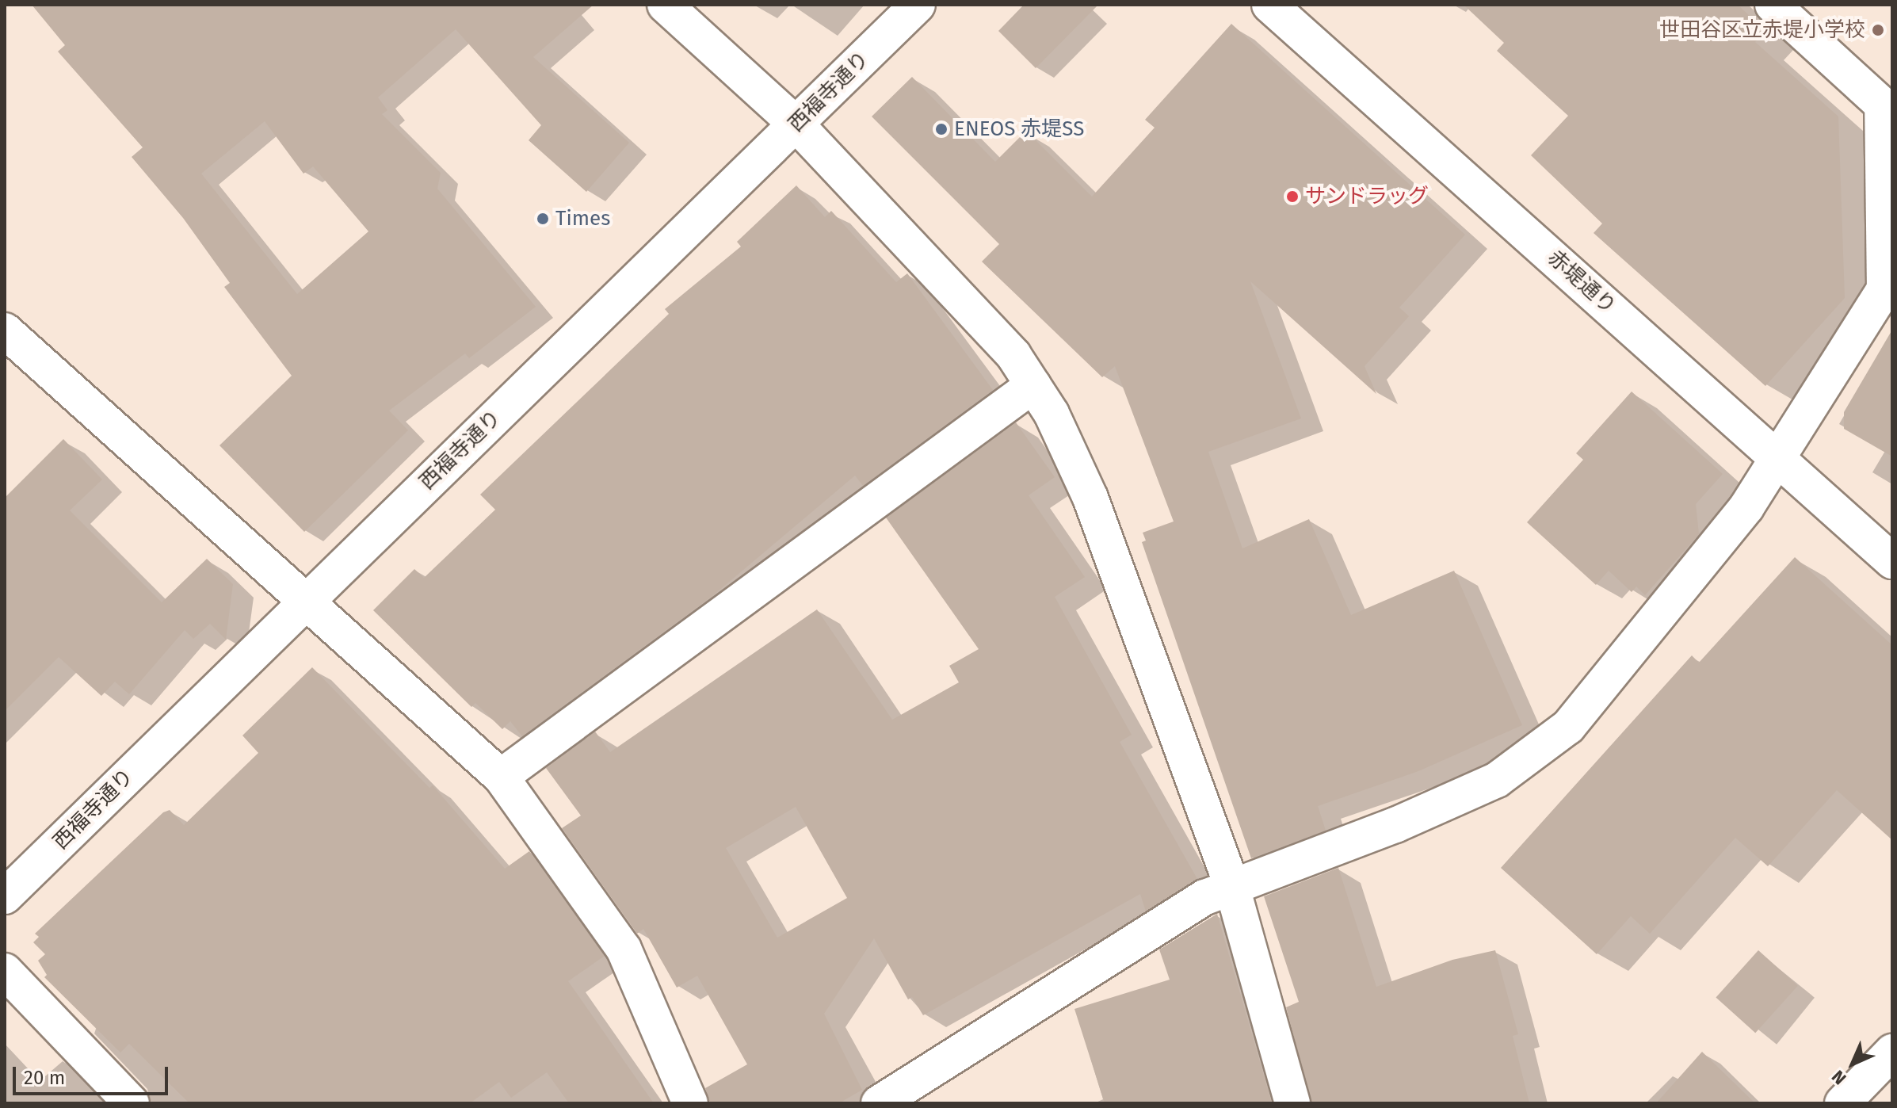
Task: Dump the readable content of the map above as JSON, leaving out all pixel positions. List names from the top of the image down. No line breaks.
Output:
{"streets":{"street":["西福寺通り","赤堤通り"]},"places":["世田谷区立赤堤小学校","ENEOS 赤堤SS","サンドラッグ","Times"],"scale_bar":"20 m","north":"bottom left"}
